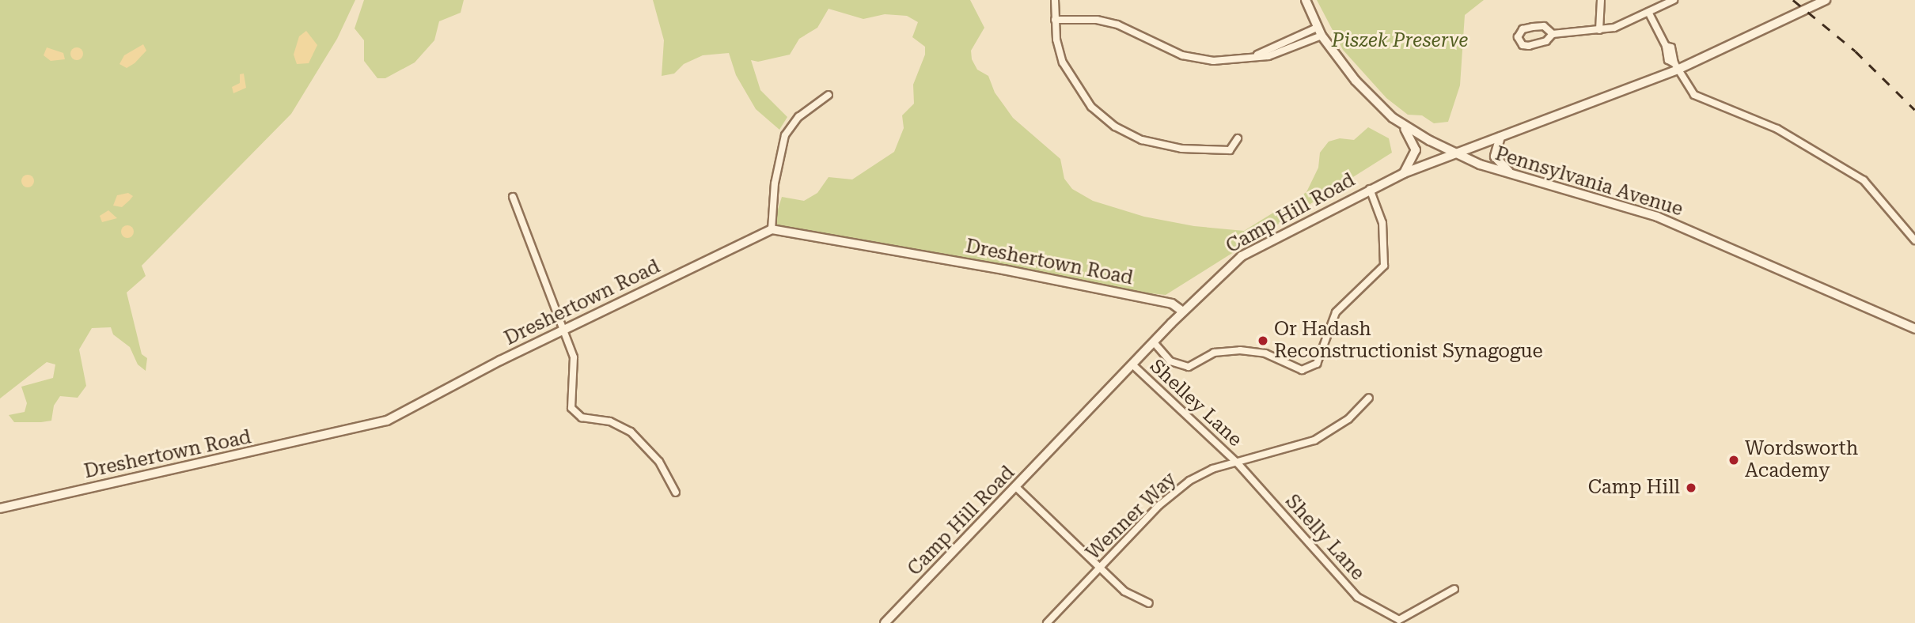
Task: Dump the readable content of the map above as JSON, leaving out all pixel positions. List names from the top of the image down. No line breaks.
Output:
{"streets":{"street":["Pennsylvania Avenue","Camp Hill Road","Dreshertown Road","Shelley Lane","Wenner Way","Shelly Lane"]},"crossings":[["Pennsylvania Avenue","Camp Hill Road"],["Camp Hill Road","Dreshertown Road"],["Camp Hill Road","Shelley Lane"],["Shelley Lane","Wenner Way"],["Shelley Lane","Shelly Lane"],["Wenner Way","Shelly Lane"]],"parks":["Piszek Preserve"],"places":["Or Hadash Reconstructionist Synagogue","Wordsworth Academy","Camp Hill"]}
